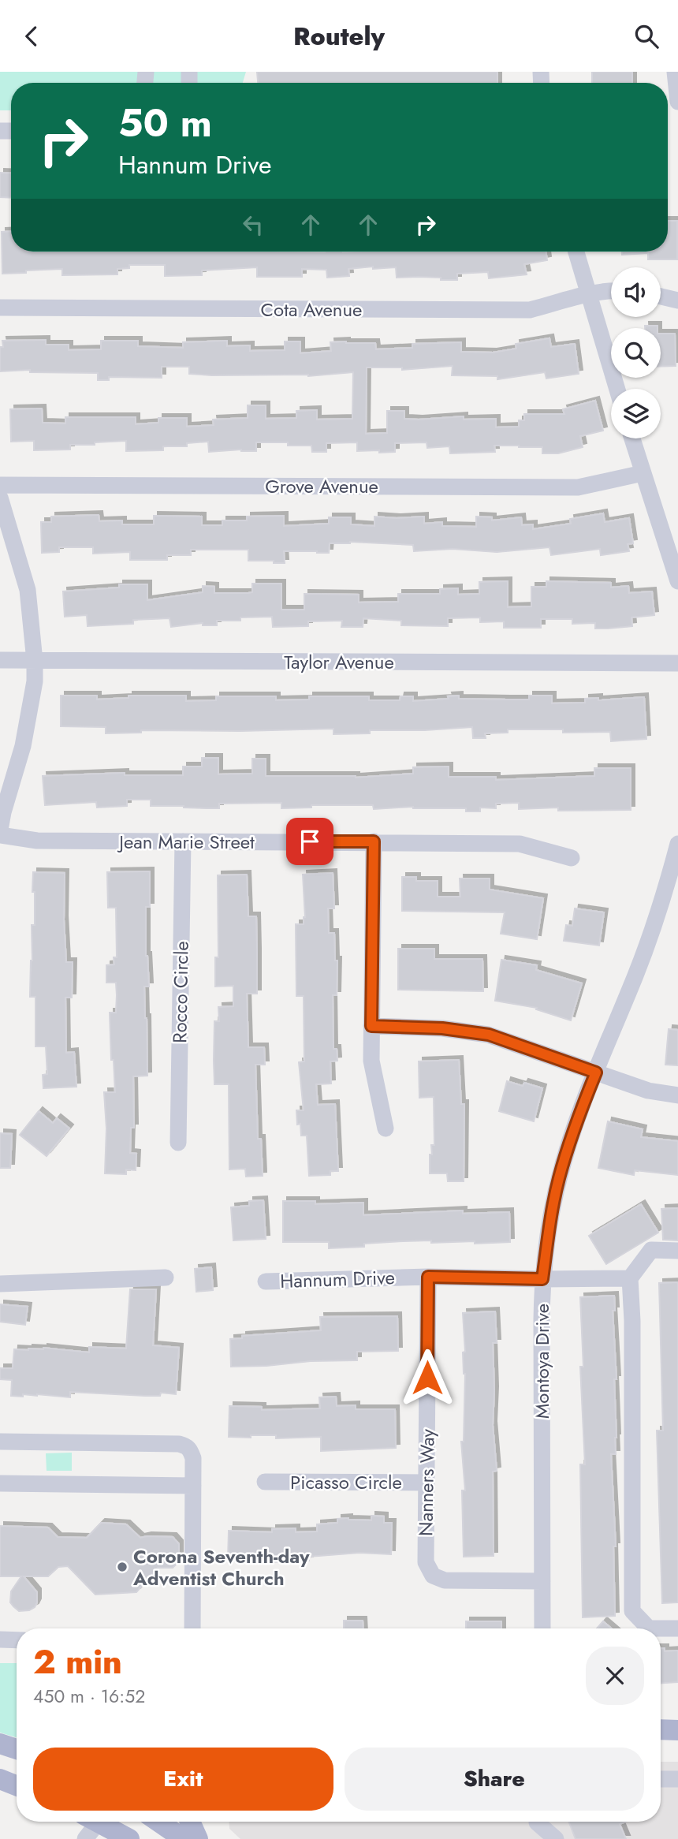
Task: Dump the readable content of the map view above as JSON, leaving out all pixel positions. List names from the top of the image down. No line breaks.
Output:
{"streets":{"street":["Cota Avenue","Grove Avenue","Taylor Avenue","Jean Marie Street","Rocco Circle","Hannum Drive","Montoya Drive","Picasso Circle","Nanners Way"]},"crossings":[["Jean Marie Street","Rocco Circle"],["Hannum Drive","Montoya Drive"],["Hannum Drive","Nanners Way"],["Montoya Drive","Nanners Way"],["Picasso Circle","Nanners Way"]],"places":["Corona Seventh-day Adventist Church"],"page":{"header":"Routely","turn":["50 m","Hannum Drive"],"heading":["2 min","450 m · 16:52"],"buttons":["Exit","Share"]}}
